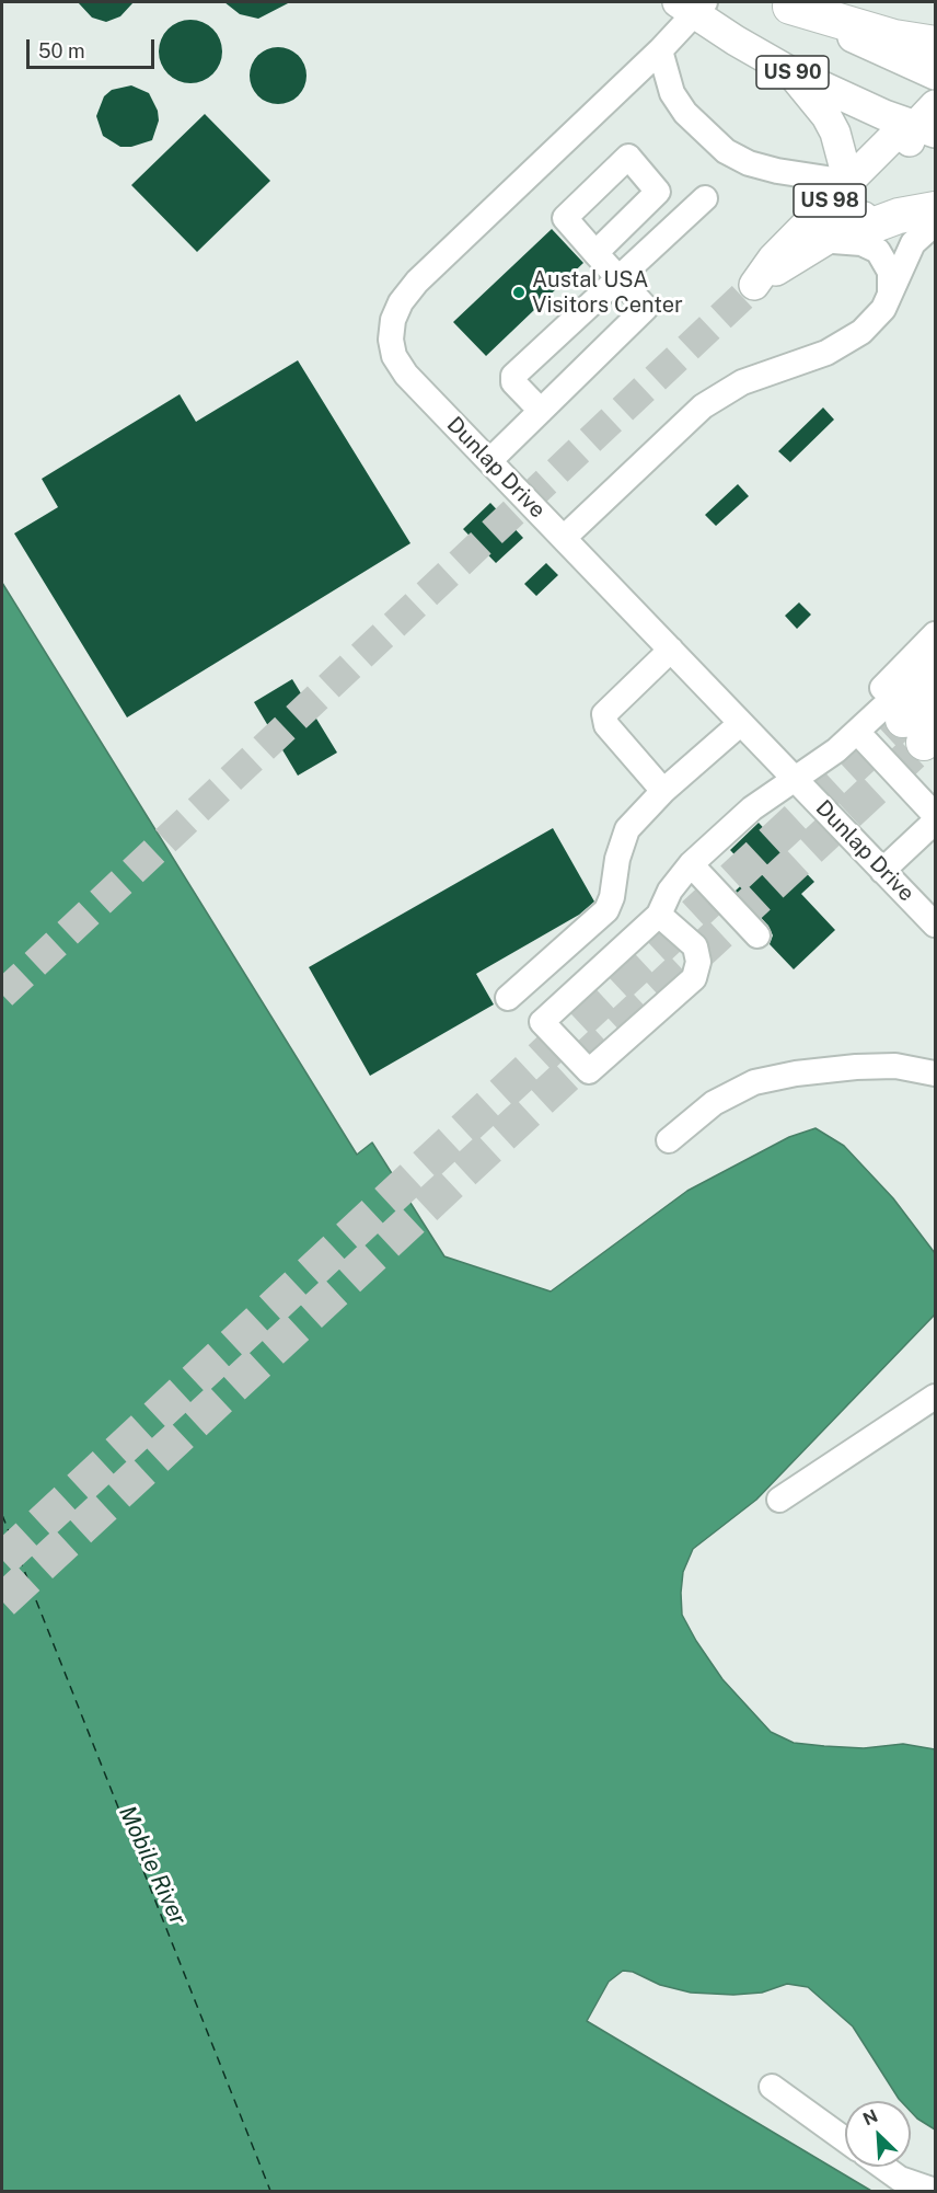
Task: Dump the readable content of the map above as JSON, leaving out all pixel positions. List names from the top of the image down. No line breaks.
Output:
{"streets":{"main road":["US 90","US 98"],"street":["Dunlap Drive"]},"crossings":[["US 90","US 98"],["US 90","Dunlap Drive"]],"water":["Mobile River"],"places":["Austal USA Visitors Center"],"scale_bar":"50 m","north":"top left"}
